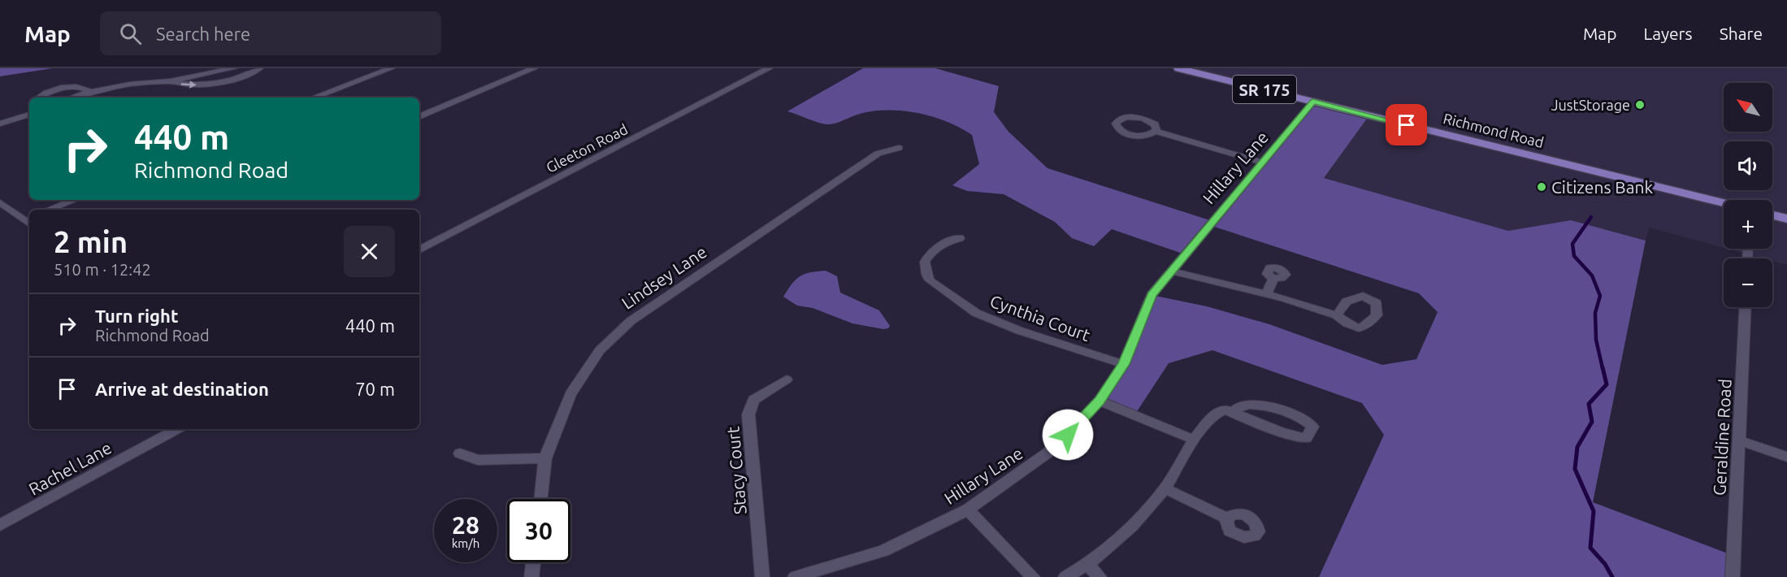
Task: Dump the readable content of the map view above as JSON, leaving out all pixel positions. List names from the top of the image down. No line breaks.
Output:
{"streets":{"main road":["SR 175","Richmond Road"],"street":["Gleeton Road","Hillary Lane","Lindsey Lane","Cynthia Court","Geraldine Road","Rachel Lane","Stacy Court"]},"crossings":[["Richmond Road","Hillary Lane"],["Hillary Lane","Cynthia Court"]],"places":["JustStorage","Citizens Bank"],"north":"top left","page":{"header":"Map","search":"Search here","nav":["Map","Layers","Share"],"map_buttons":["+","−"],"turn":["440 m","Richmond Road"],"heading":["2 min","510 m · 12:42"],"list":[{"name":"Turn right","note":"Richmond Road","value":"440 m"},{"name":"Arrive at destination","value":"70 m"}],"speed":"28 km/h","limit":"30"}}
